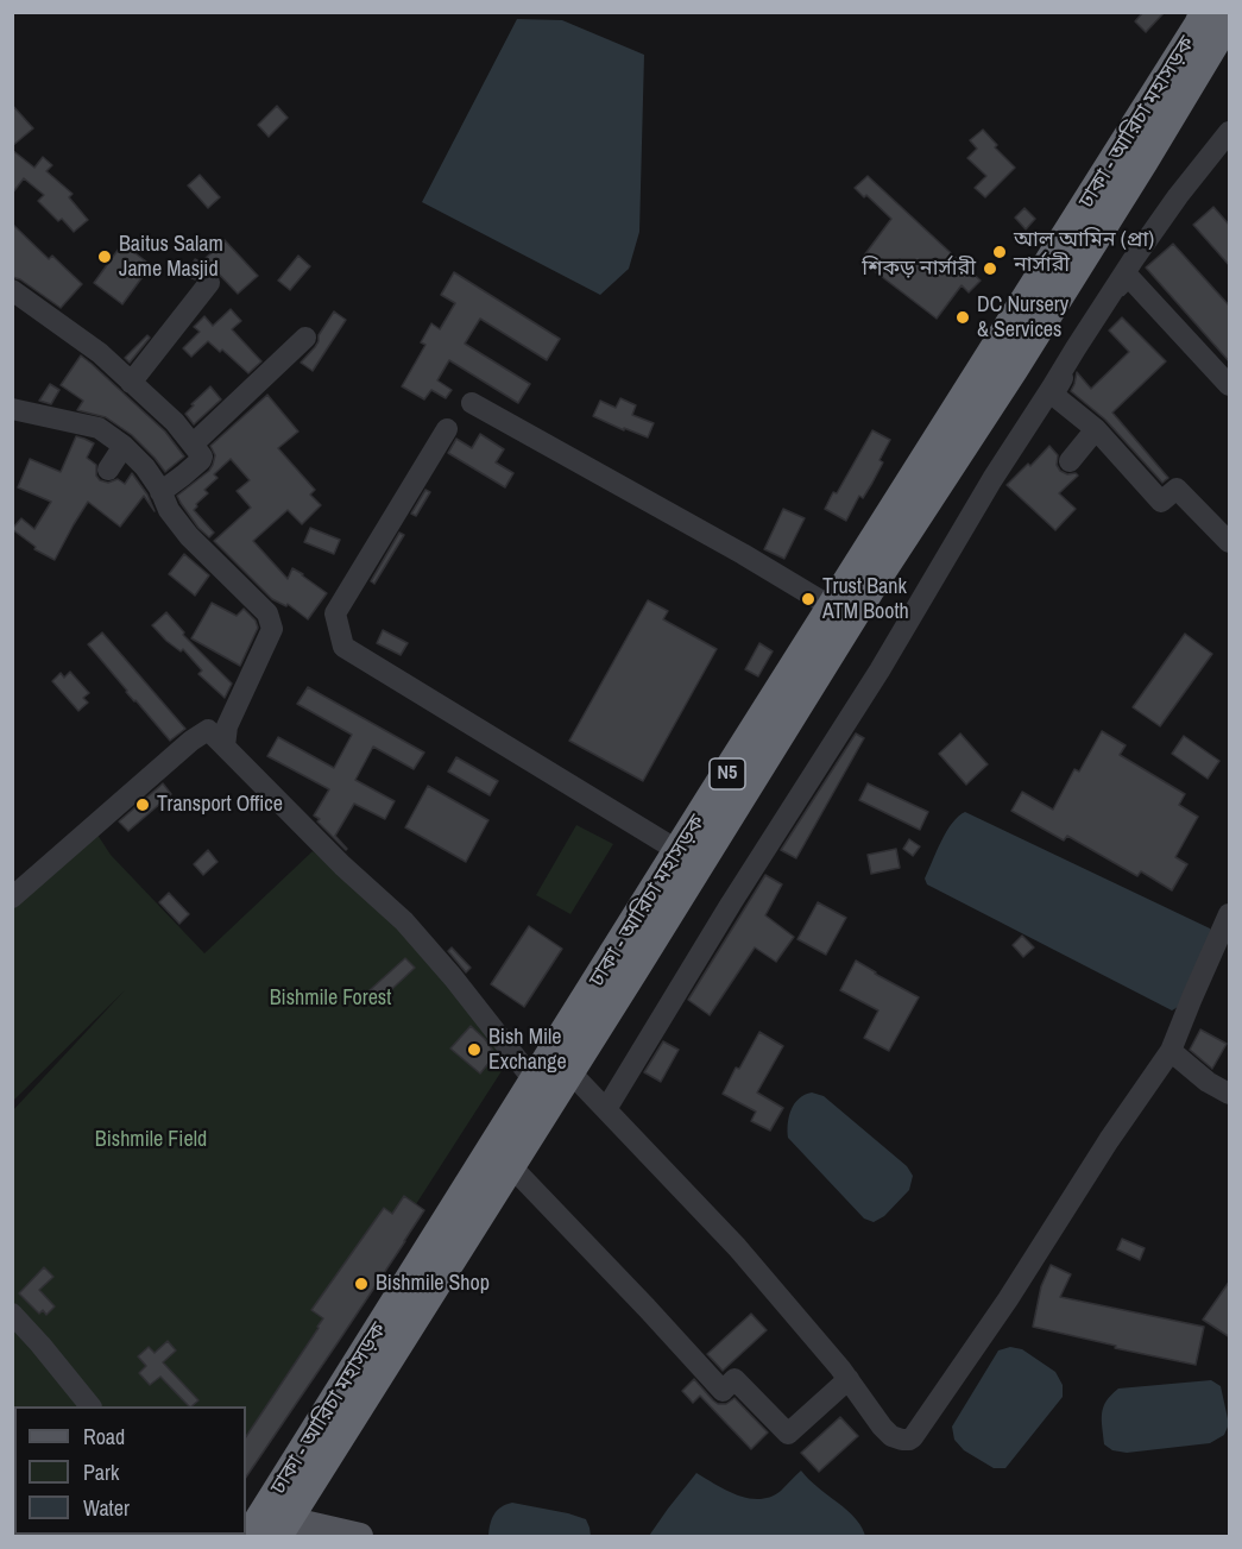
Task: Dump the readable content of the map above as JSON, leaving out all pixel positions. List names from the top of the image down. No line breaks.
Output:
{"streets":{"highway":["ঢাকা - আরিচা মহাসড়ক","N5"]},"parks":["Bishmile Forest","Bishmile Field"],"places":["আল আমিন (প্রা) নার্সারী","Baitus Salam Jame Masjid","শিকড় নার্সারী","DC Nursery & Services","Trust Bank ATM Booth","Transport Office","Bish Mile Exchange","Bishmile Shop"],"legend":["Road","Park","Water"]}
